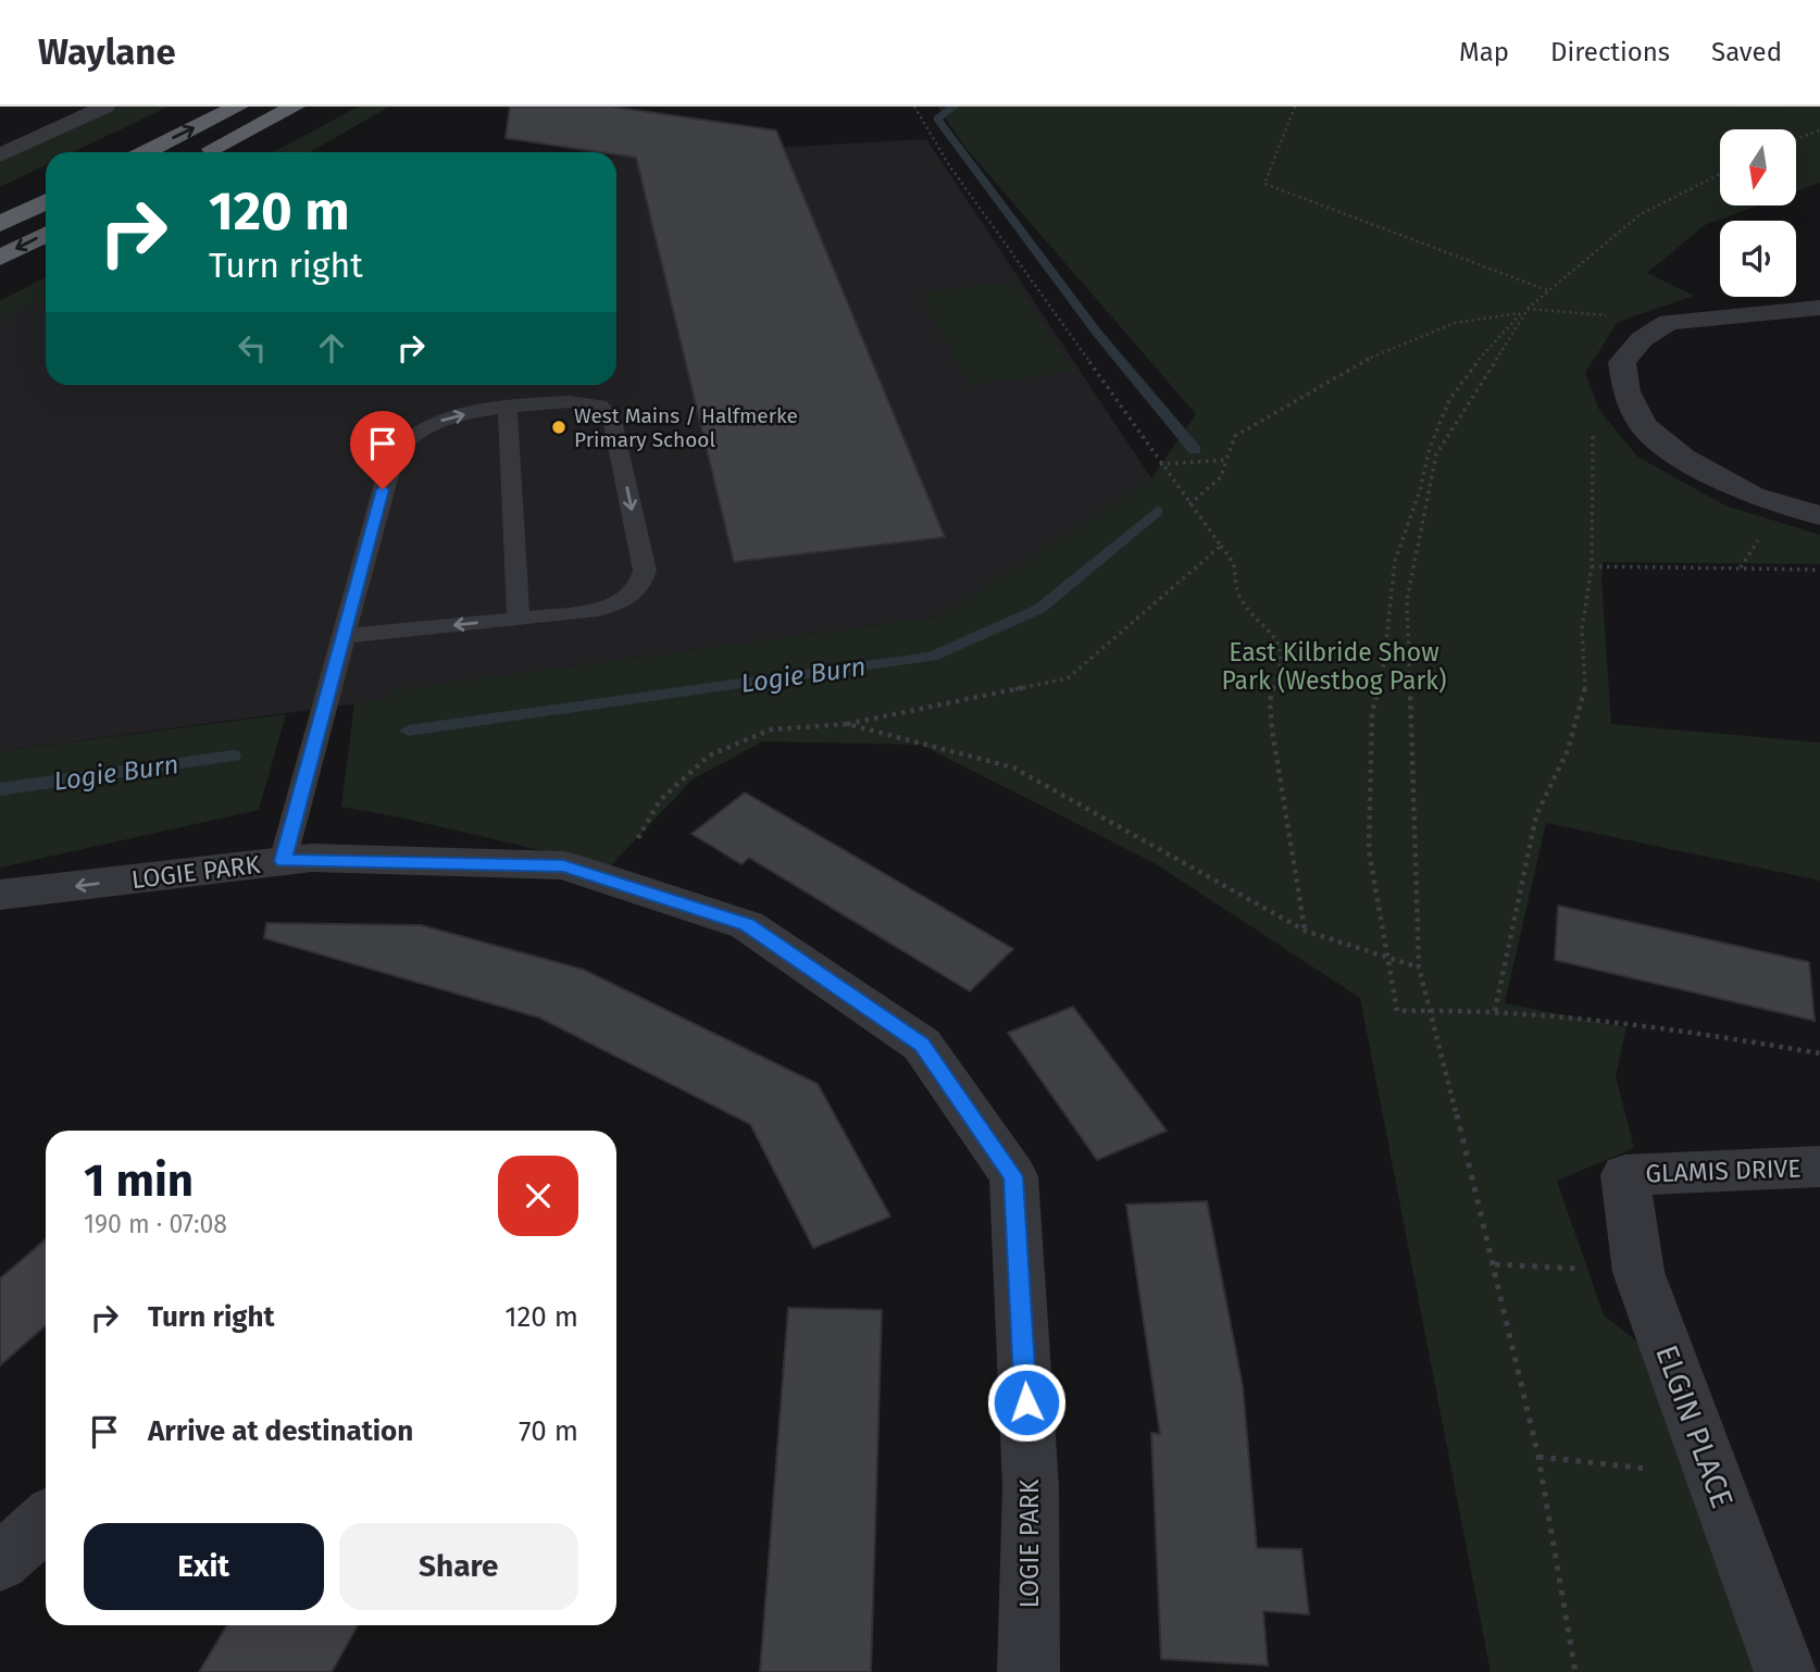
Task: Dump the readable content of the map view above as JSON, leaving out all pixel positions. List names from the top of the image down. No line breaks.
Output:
{"streets":{"street":["LOGIE PARK","GLAMIS DRIVE","ELGIN PLACE"]},"crossings":[["GLAMIS DRIVE","ELGIN PLACE"]],"water":["Logie Burn"],"parks":["East Kilbride Show Park (Westbog Park)"],"places":["West Mains / Halfmerke Primary School"],"north":"bottom","page":{"header":"Waylane","nav":["Map","Directions","Saved"],"turn":["120 m","Turn right"],"heading":["1 min","190 m · 07:08"],"list":[{"name":"Turn right","value":"120 m"},{"name":"Arrive at destination","value":"70 m"}],"buttons":["Exit","Share"]}}
